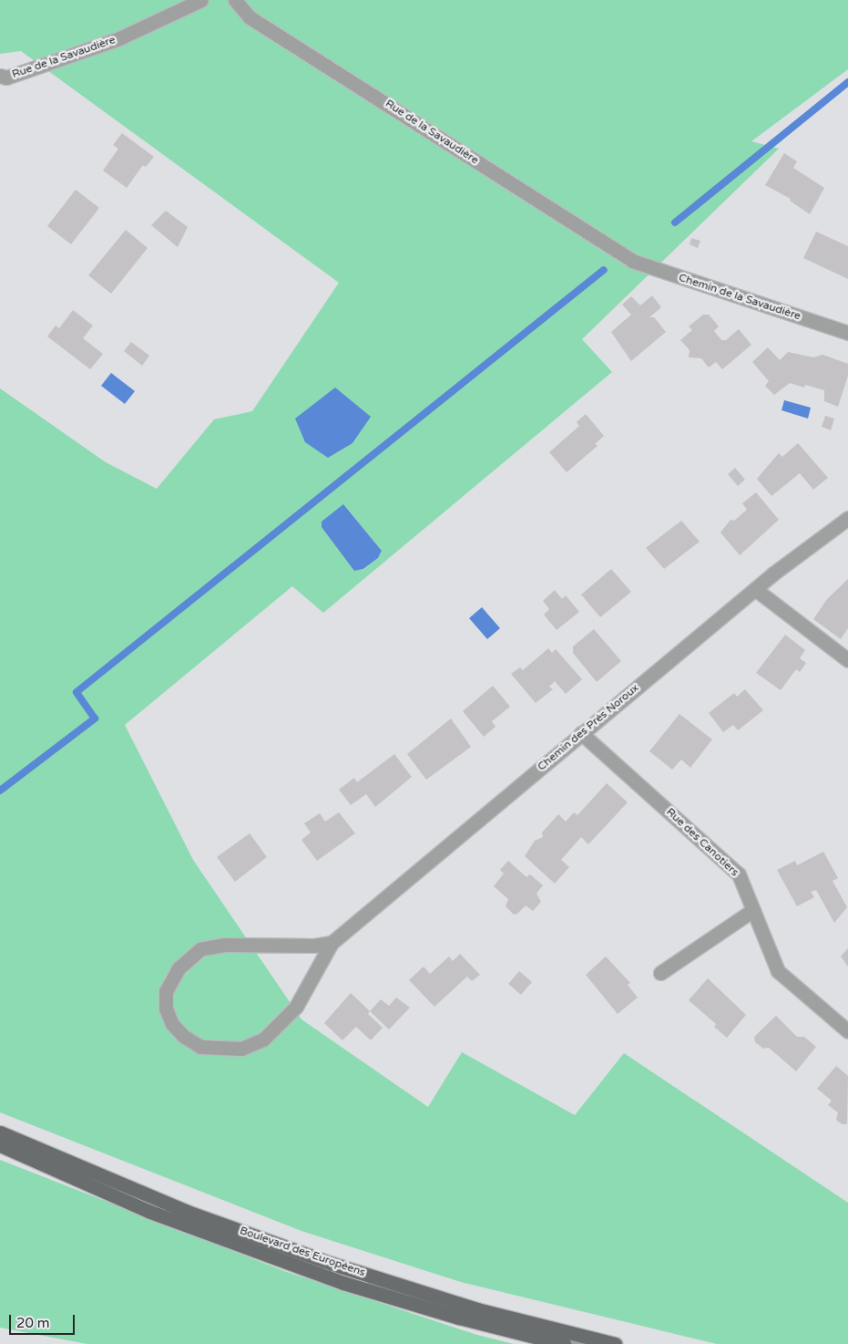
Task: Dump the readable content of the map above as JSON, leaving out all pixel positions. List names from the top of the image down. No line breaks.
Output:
{"streets":{"main road":["Boulevard des Européens"],"street":["Rue de la Savaudière","Chemin de la Savaudière","Chemin des Prés Noroux","Rue des Canotiers"]},"crossings":[["Rue de la Savaudière","Chemin de la Savaudière"],["Chemin des Prés Noroux","Rue des Canotiers"]],"scale_bar":"20 m"}
